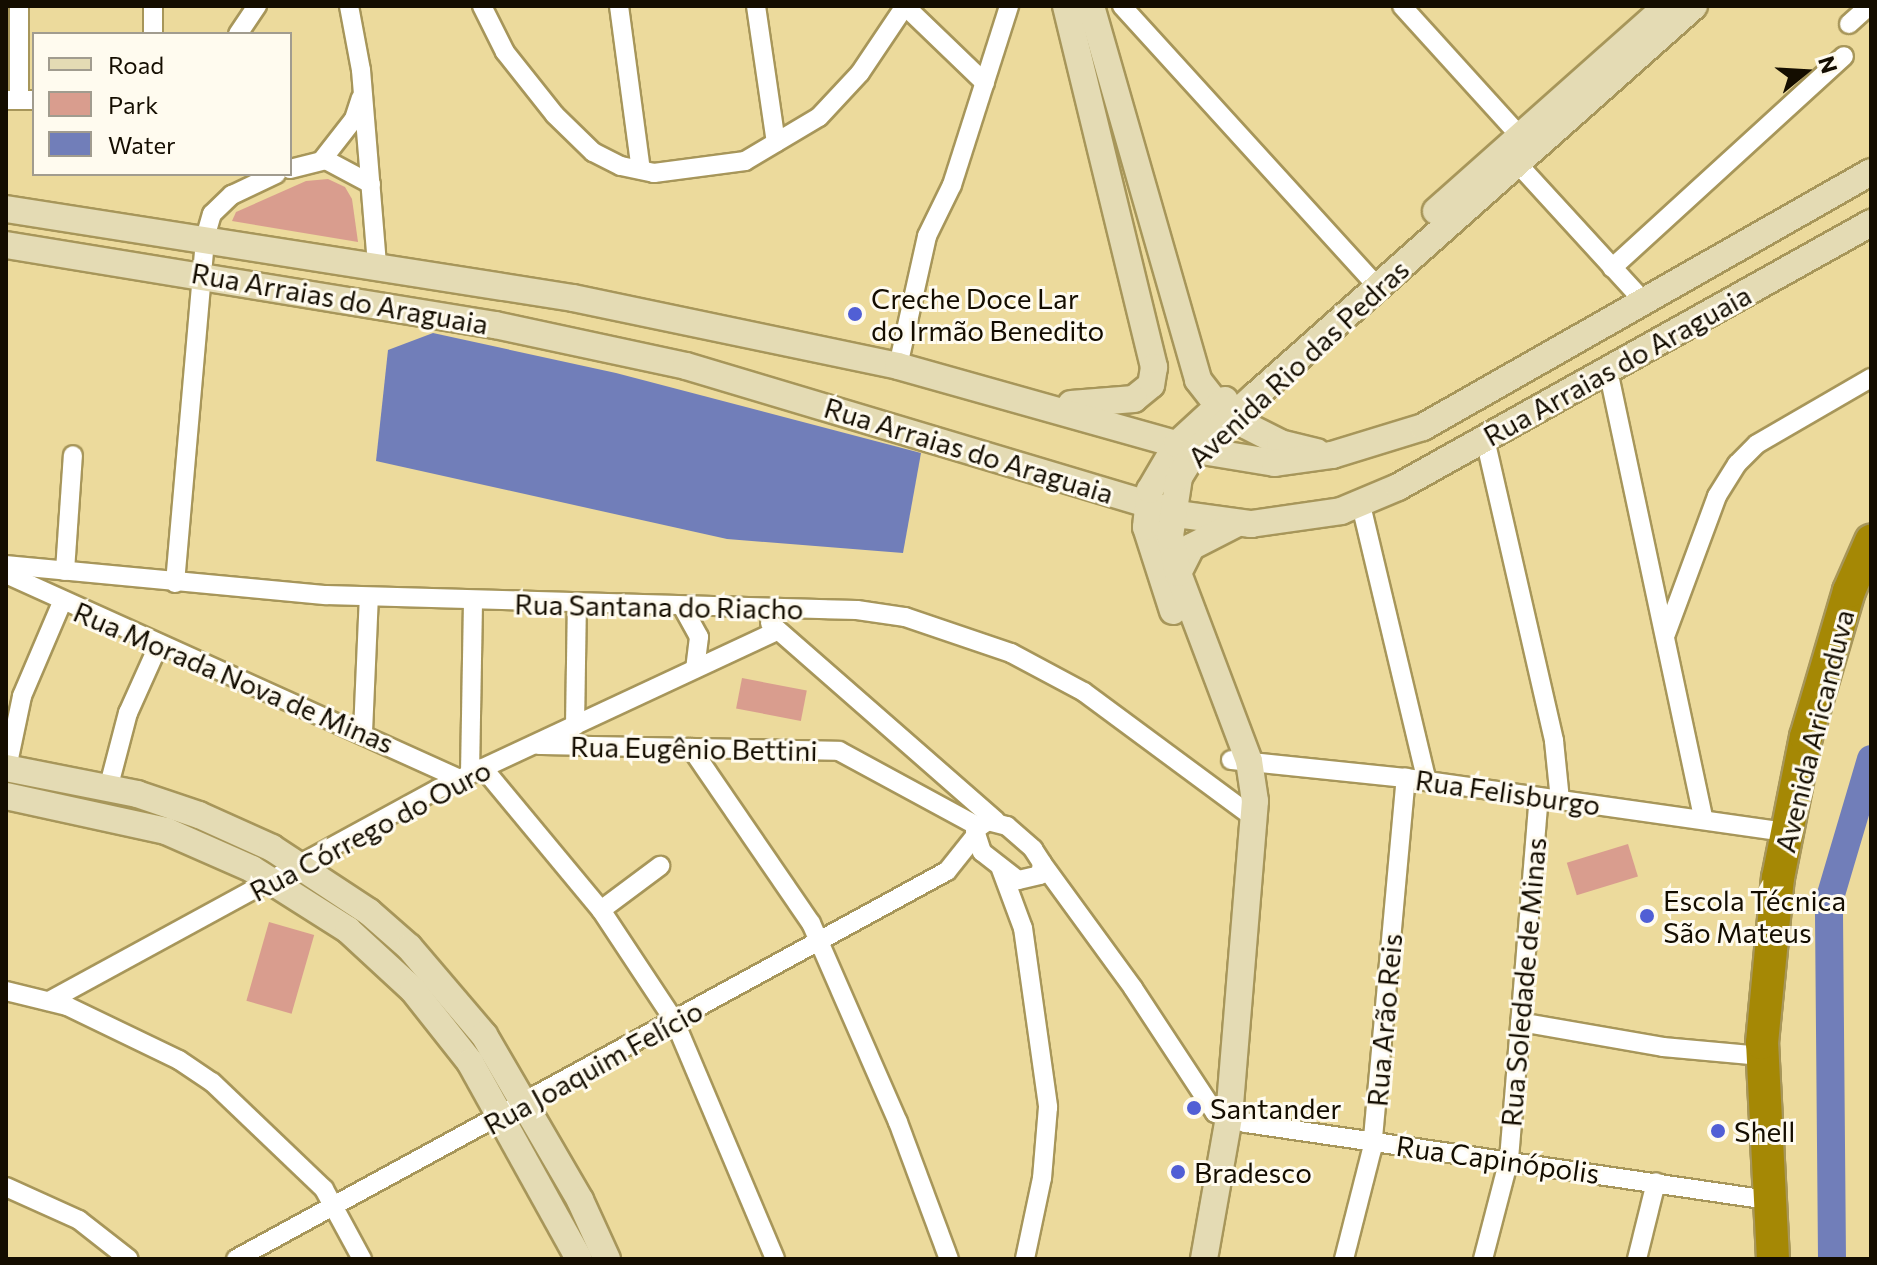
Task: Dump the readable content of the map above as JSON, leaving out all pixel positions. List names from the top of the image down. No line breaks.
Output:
{"streets":{"highway":["Avenida Aricanduva"],"main road":["Rua Arraias do Araguaia","Avenida Rio das Pedras"],"street":["Rua Santana do Riacho","Rua Morada Nova de Minas","Rua Eugênio Bettini","Rua Felisburgo","Rua Córrego do Ouro","Rua Soledade de Minas","Rua Arão Reis","Rua Joaquim Felício","Rua Capinópolis"]},"crossings":[["Rua Arraias do Araguaia","Avenida Rio das Pedras"],["Rua Morada Nova de Minas","Rua Córrego do Ouro"],["Rua Morada Nova de Minas","Rua Joaquim Felício"],["Avenida Aricanduva","Rua Felisburgo"],["Avenida Aricanduva","Rua Capinópolis"],["Rua Eugênio Bettini","Rua Córrego do Ouro"],["Rua Eugênio Bettini","Rua Joaquim Felício"],["Rua Felisburgo","Rua Soledade de Minas"],["Rua Felisburgo","Rua Arão Reis"],["Rua Soledade de Minas","Rua Capinópolis"],["Rua Arão Reis","Rua Capinópolis"]],"places":["Creche Doce Lar do Irmão Benedito","Escola Técnica São Mateus","Santander","Shell","Bradesco"],"legend":["Road","Park","Water"],"north":"right"}
